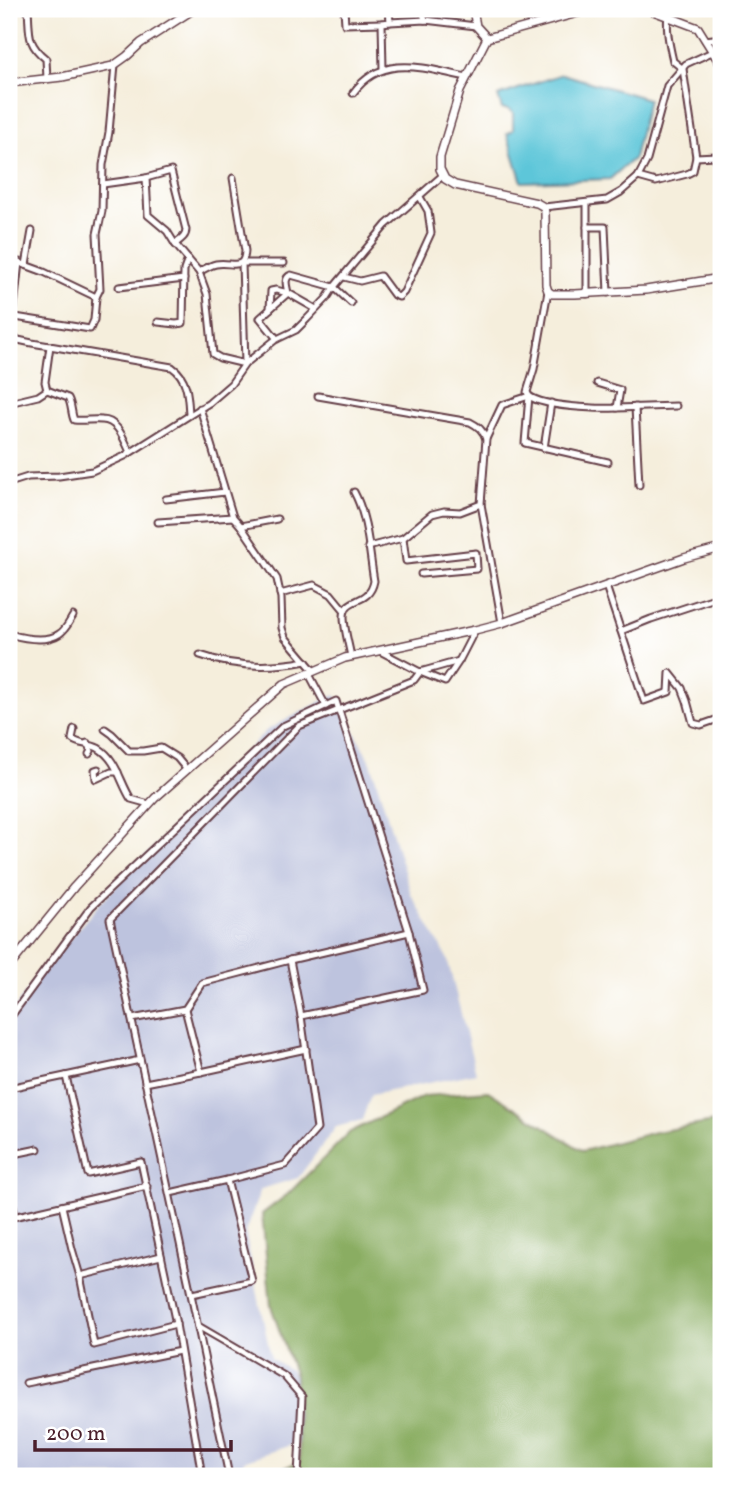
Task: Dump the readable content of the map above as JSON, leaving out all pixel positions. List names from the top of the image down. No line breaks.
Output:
{"scale_bar":"200 m"}
